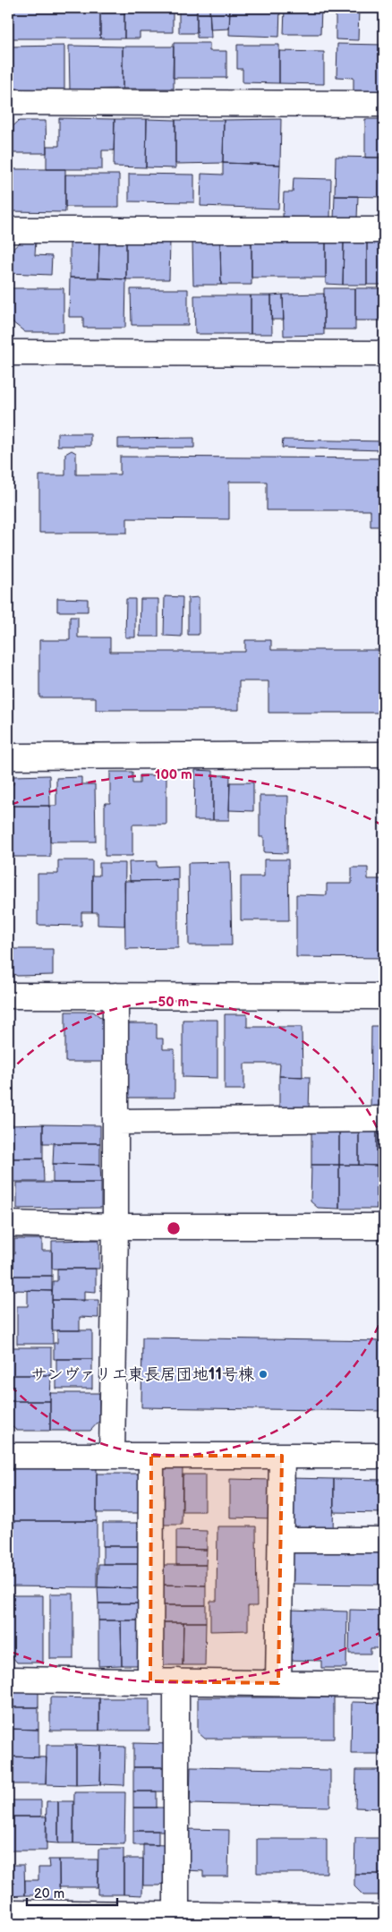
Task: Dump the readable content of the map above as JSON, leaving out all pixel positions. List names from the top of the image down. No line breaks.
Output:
{"places":["サンヴァリエ東長居団地11号棟"],"scale_bar":"20 m","rings":["100 m","50 m"]}
